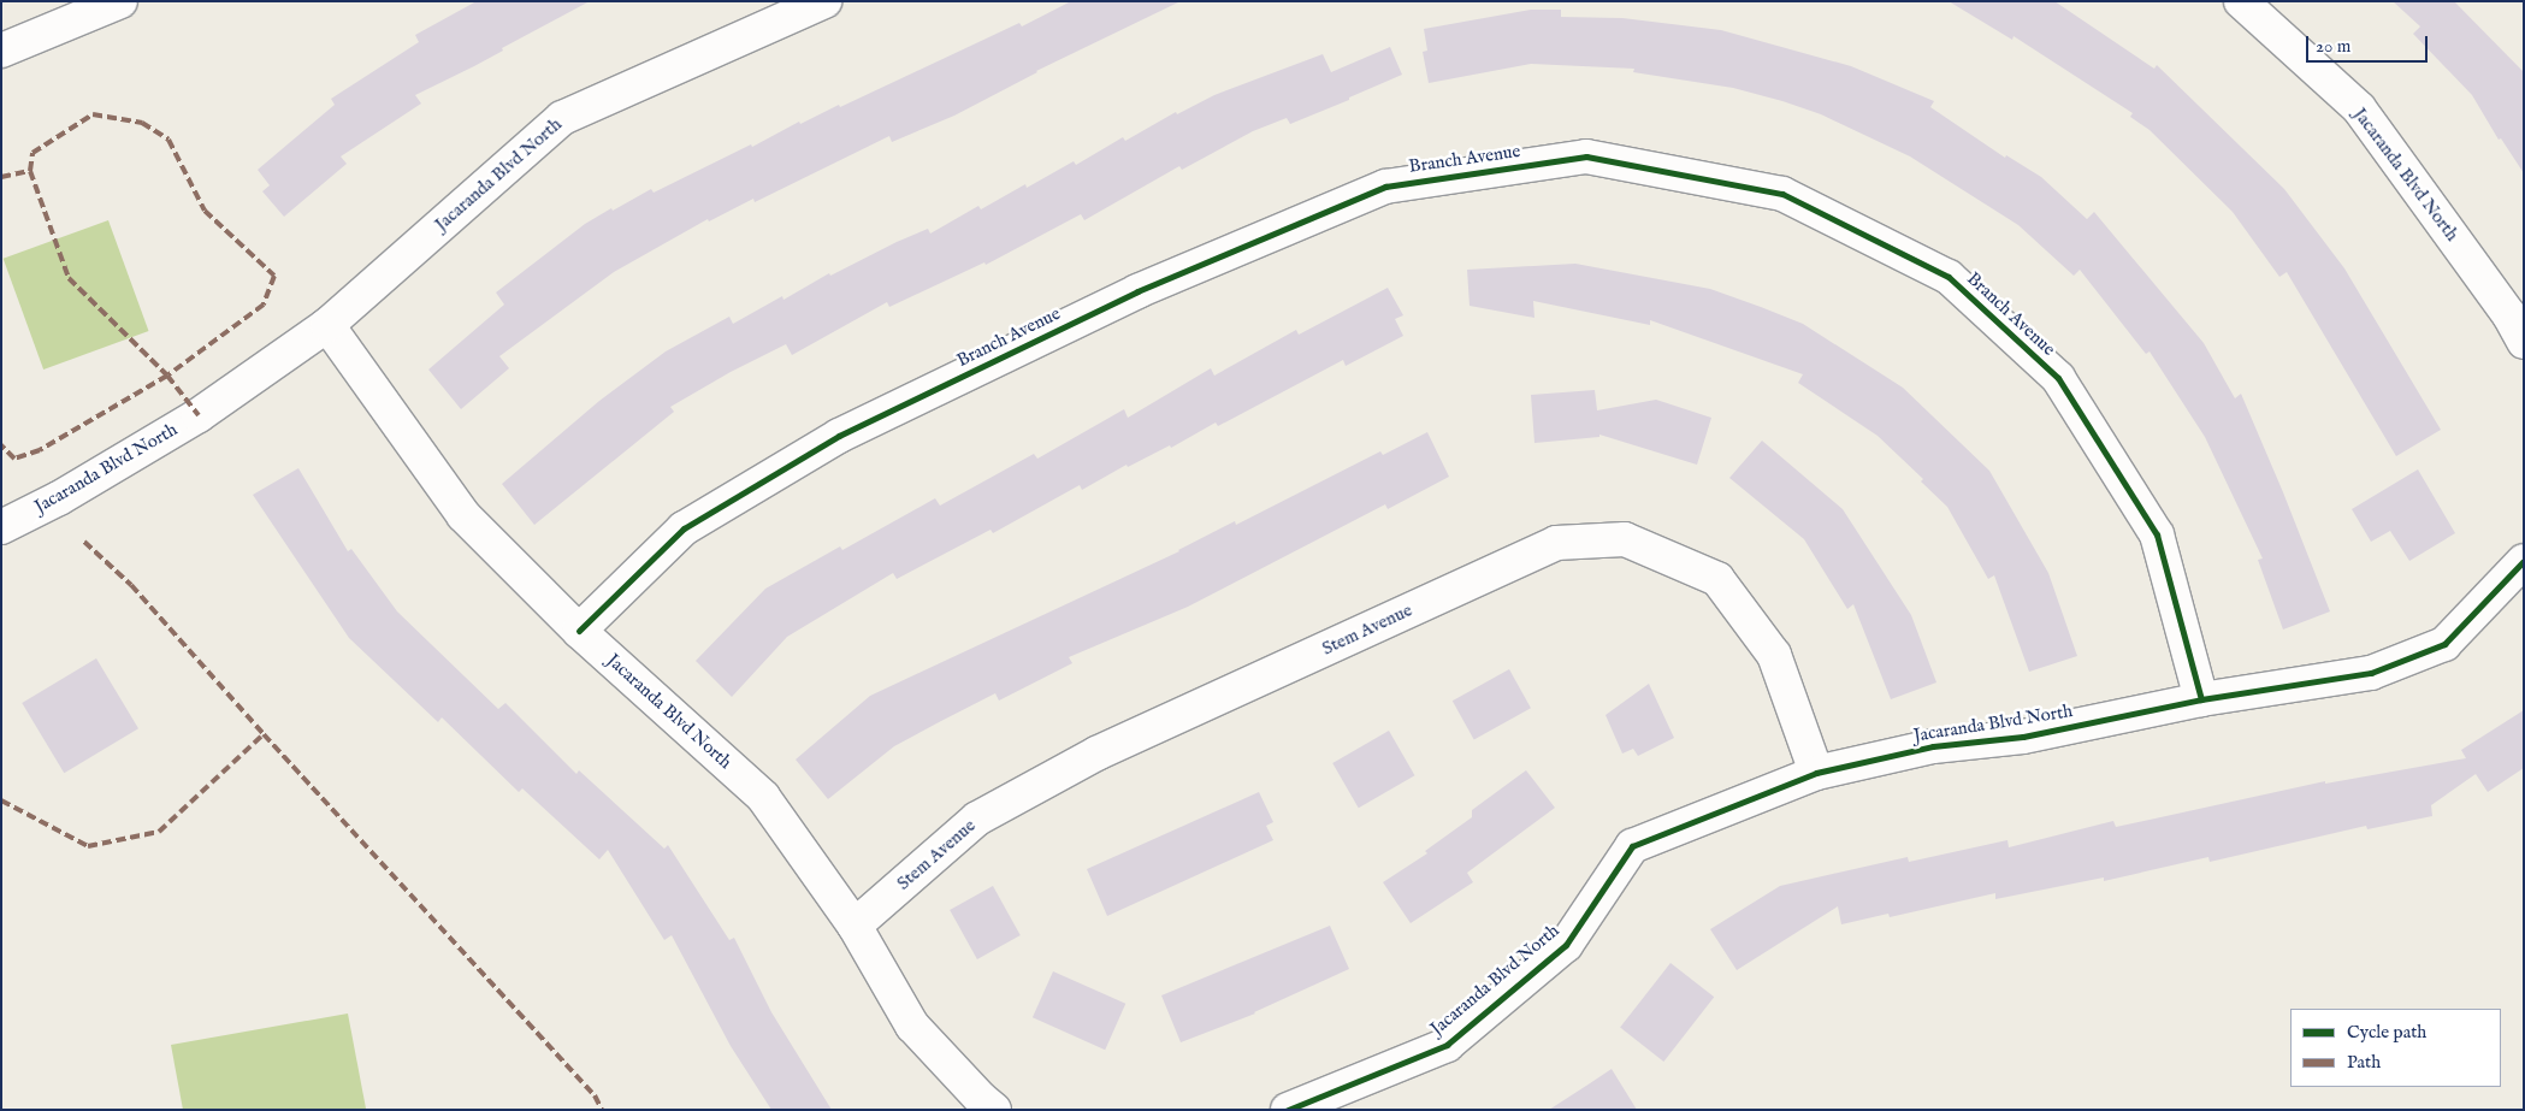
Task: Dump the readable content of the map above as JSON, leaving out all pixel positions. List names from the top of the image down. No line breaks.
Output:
{"streets":{"street":["Branch Avenue","Jacaranda Blvd North","Stem Avenue"]},"crossings":[["Branch Avenue","Jacaranda Blvd North"],["Jacaranda Blvd North","Stem Avenue"]],"legend":["Cycle path","Path"],"scale_bar":"20 m"}
